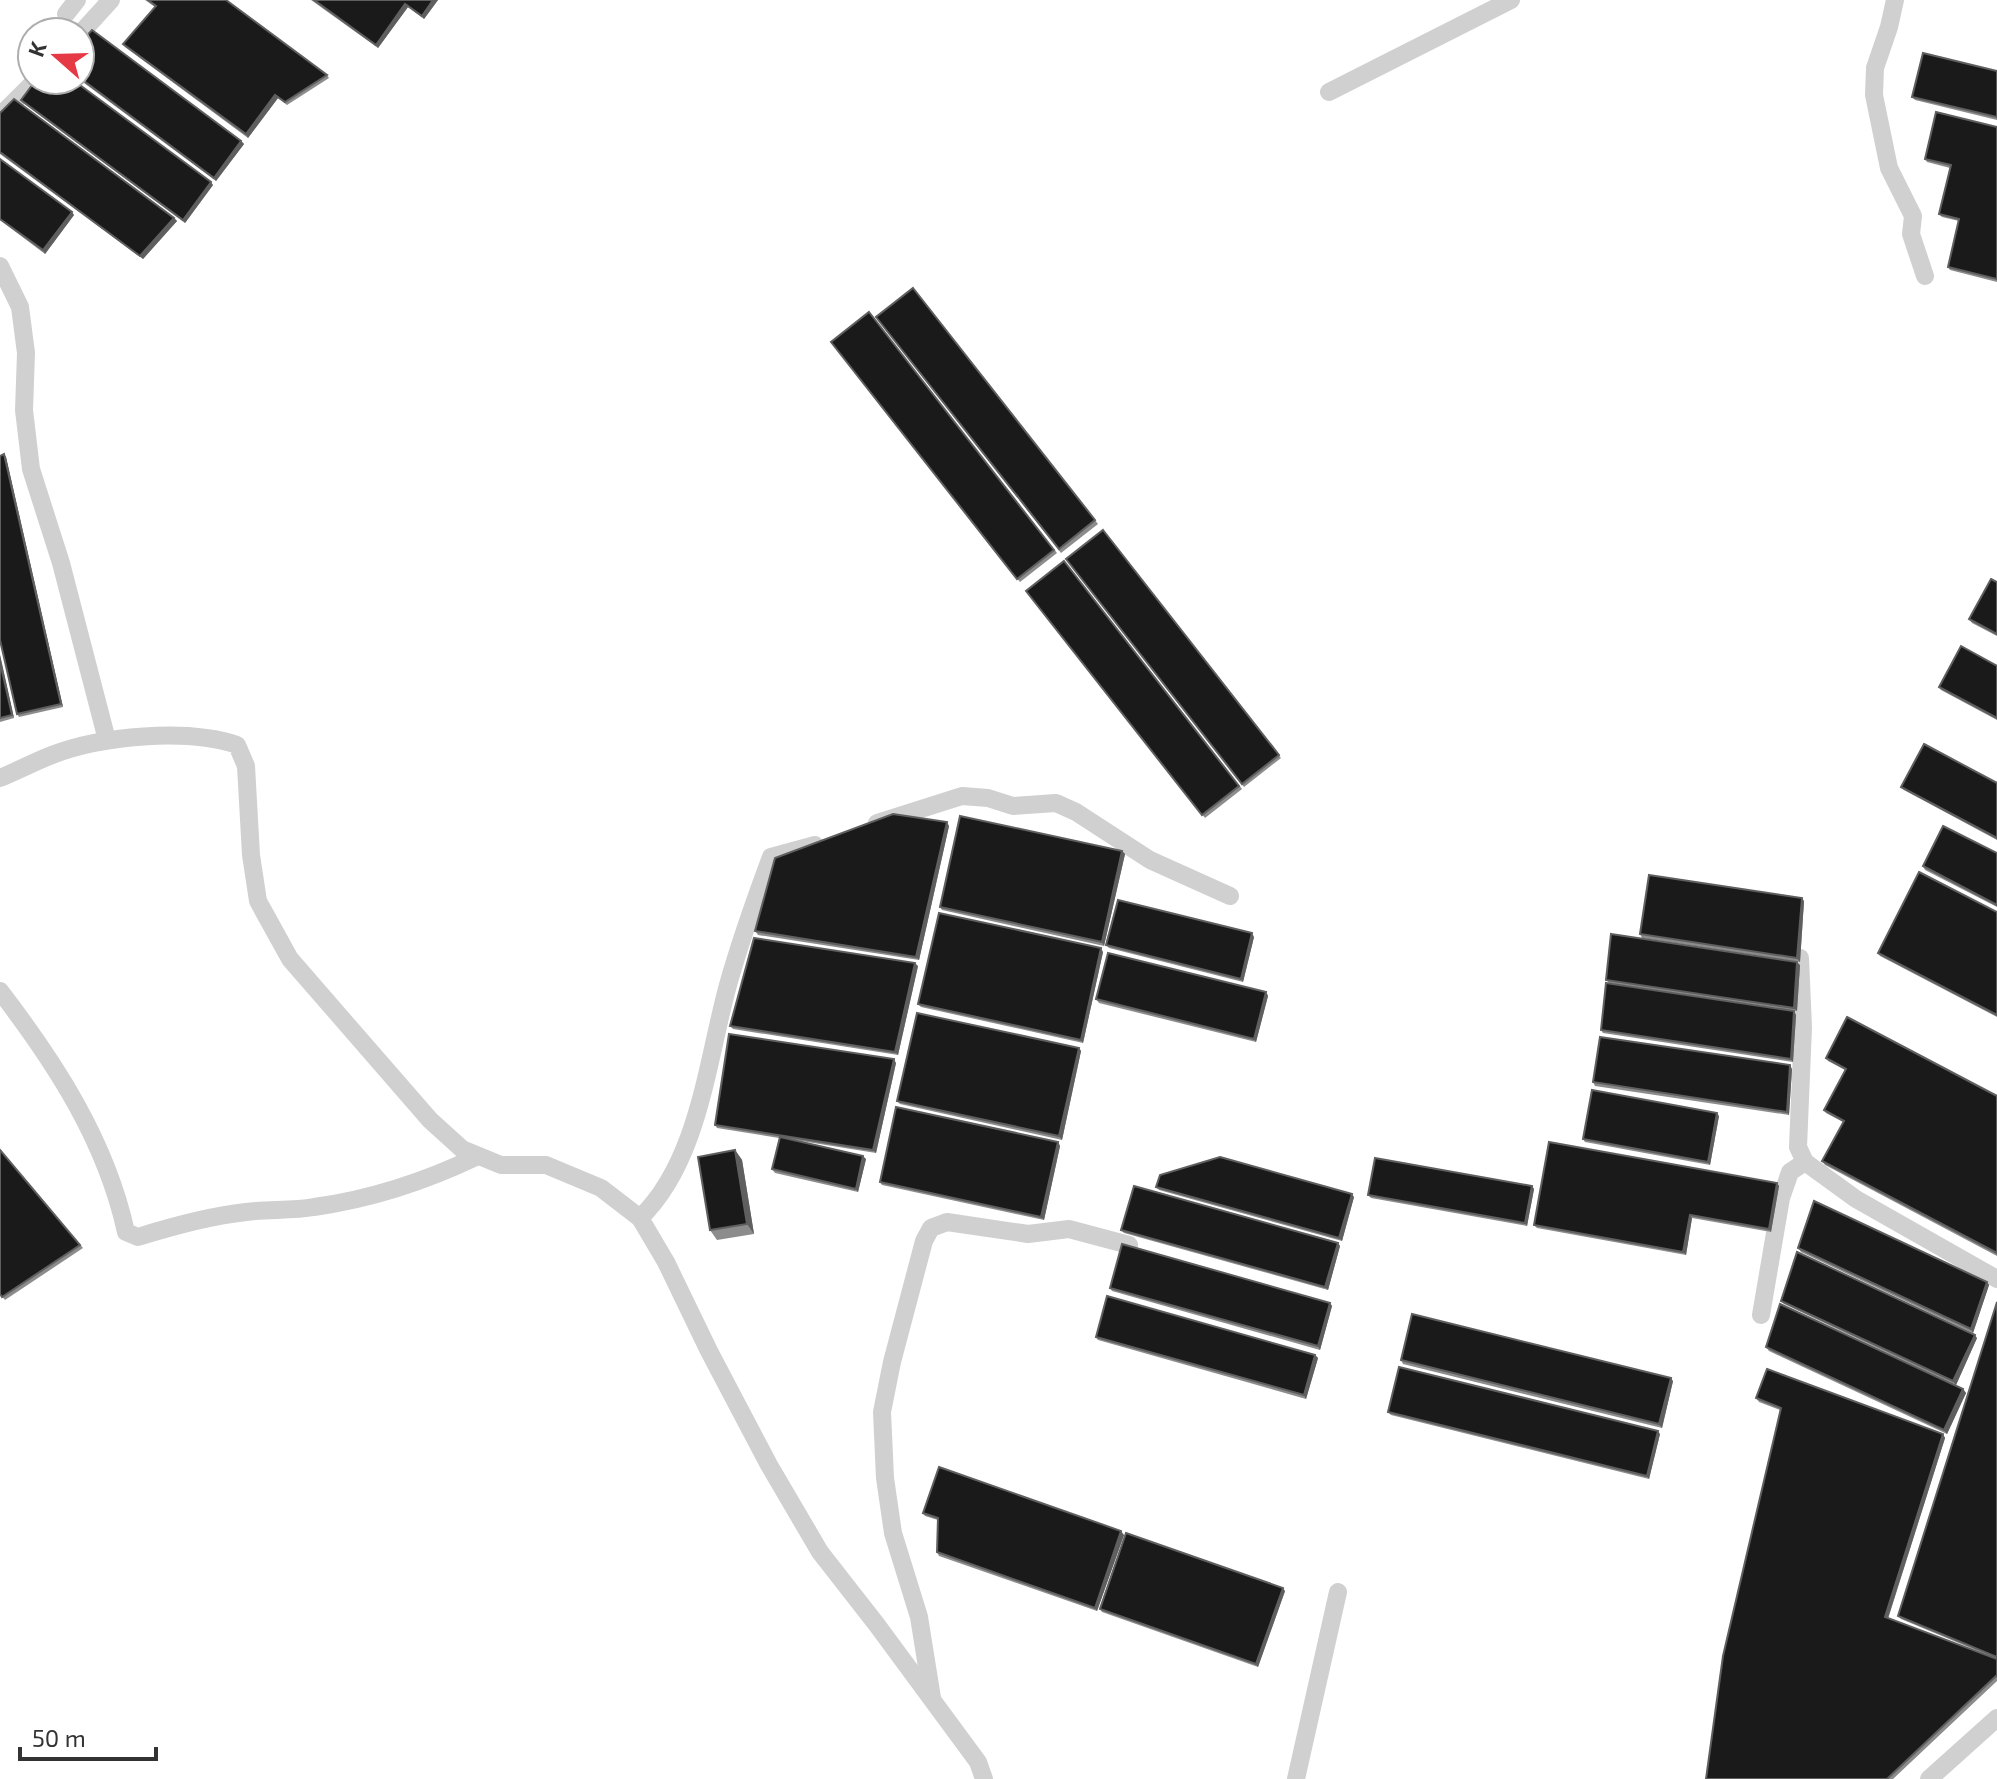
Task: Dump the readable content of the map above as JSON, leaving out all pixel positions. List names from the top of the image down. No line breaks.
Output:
{"scale_bar":"50 m","north":"left"}
